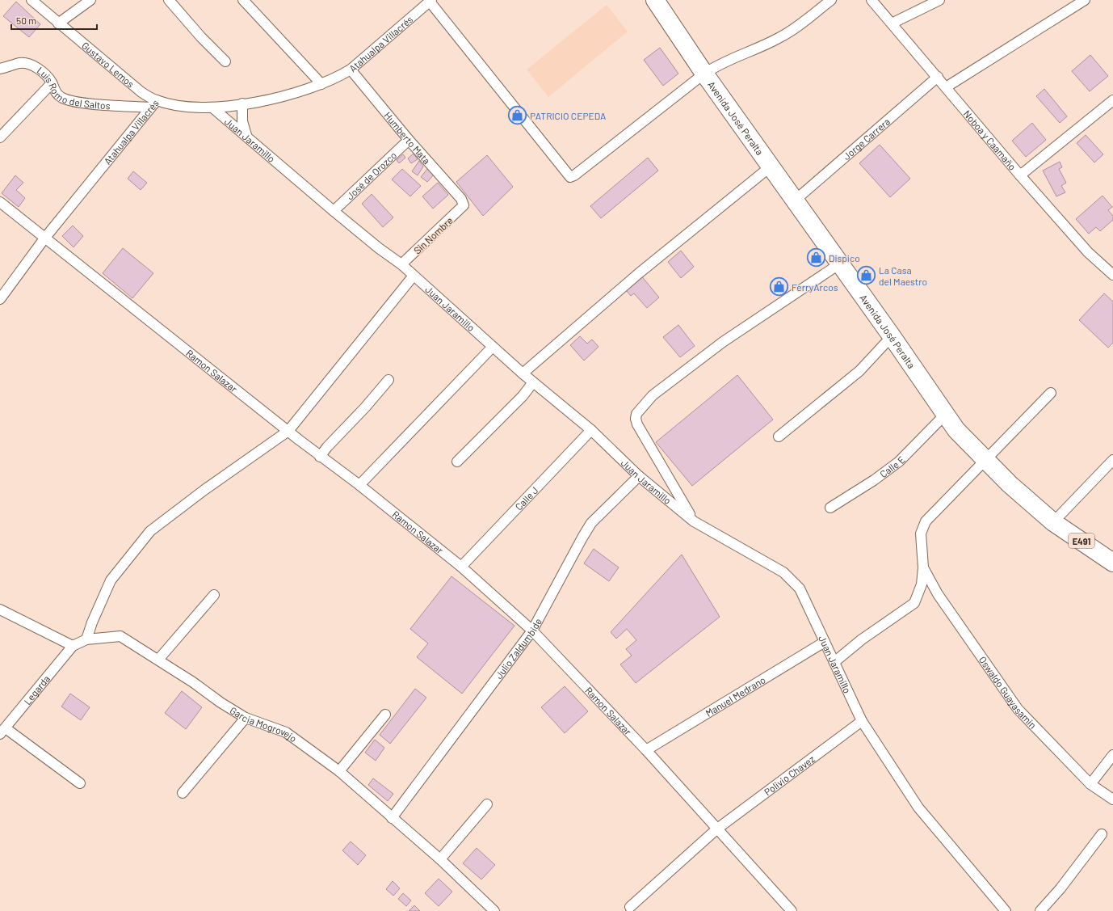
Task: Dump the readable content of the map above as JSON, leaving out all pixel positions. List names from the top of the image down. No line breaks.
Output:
{"streets":{"highway":["Avenida José Peralta","E491"],"street":["Atahualpa Villacrés","Gustavo Lemos","Luis Romo del Saltos","Humberto Mata","Jorge Carrera","Juan Jaramillo","Noboa y Caamaño","José de Orozco","Sin Nombre","Ramon Salazar","Calle E","Calle J","Julio Zaldumbide","Legarda","Oswaldo Guayasamin","Manuel Medrano","Garcia Mogrovejo","Polivio Chavez"]},"crossings":[["Atahualpa Villacrés","Gustavo Lemos"],["Atahualpa Villacrés","Luis Romo del Saltos"],["Atahualpa Villacrés","Humberto Mata"],["Atahualpa Villacrés","Juan Jaramillo"],["Atahualpa Villacrés","Ramon Salazar"],["Gustavo Lemos","Luis Romo del Saltos"],["Avenida José Peralta","Jorge Carrera"],["Avenida José Peralta","Calle E"],["Humberto Mata","José de Orozco"],["Humberto Mata","Sin Nombre"],["Jorge Carrera","Noboa y Caamaño"],["Juan Jaramillo","José de Orozco"],["Juan Jaramillo","Sin Nombre"],["Juan Jaramillo","Calle J"],["Juan Jaramillo","Julio Zaldumbide"],["Juan Jaramillo","Manuel Medrano"],["Juan Jaramillo","Polivio Chavez"],["Ramon Salazar","Calle J"],["Ramon Salazar","Julio Zaldumbide"],["Ramon Salazar","Manuel Medrano"],["Ramon Salazar","Polivio Chavez"],["Julio Zaldumbide","Garcia Mogrovejo"],["Legarda","Garcia Mogrovejo"]],"places":{"shop":["PATRICIO CEPEDA","Dispico","La Casa del Maestro","FerryArcos"]},"scale_bar":"50 m"}
